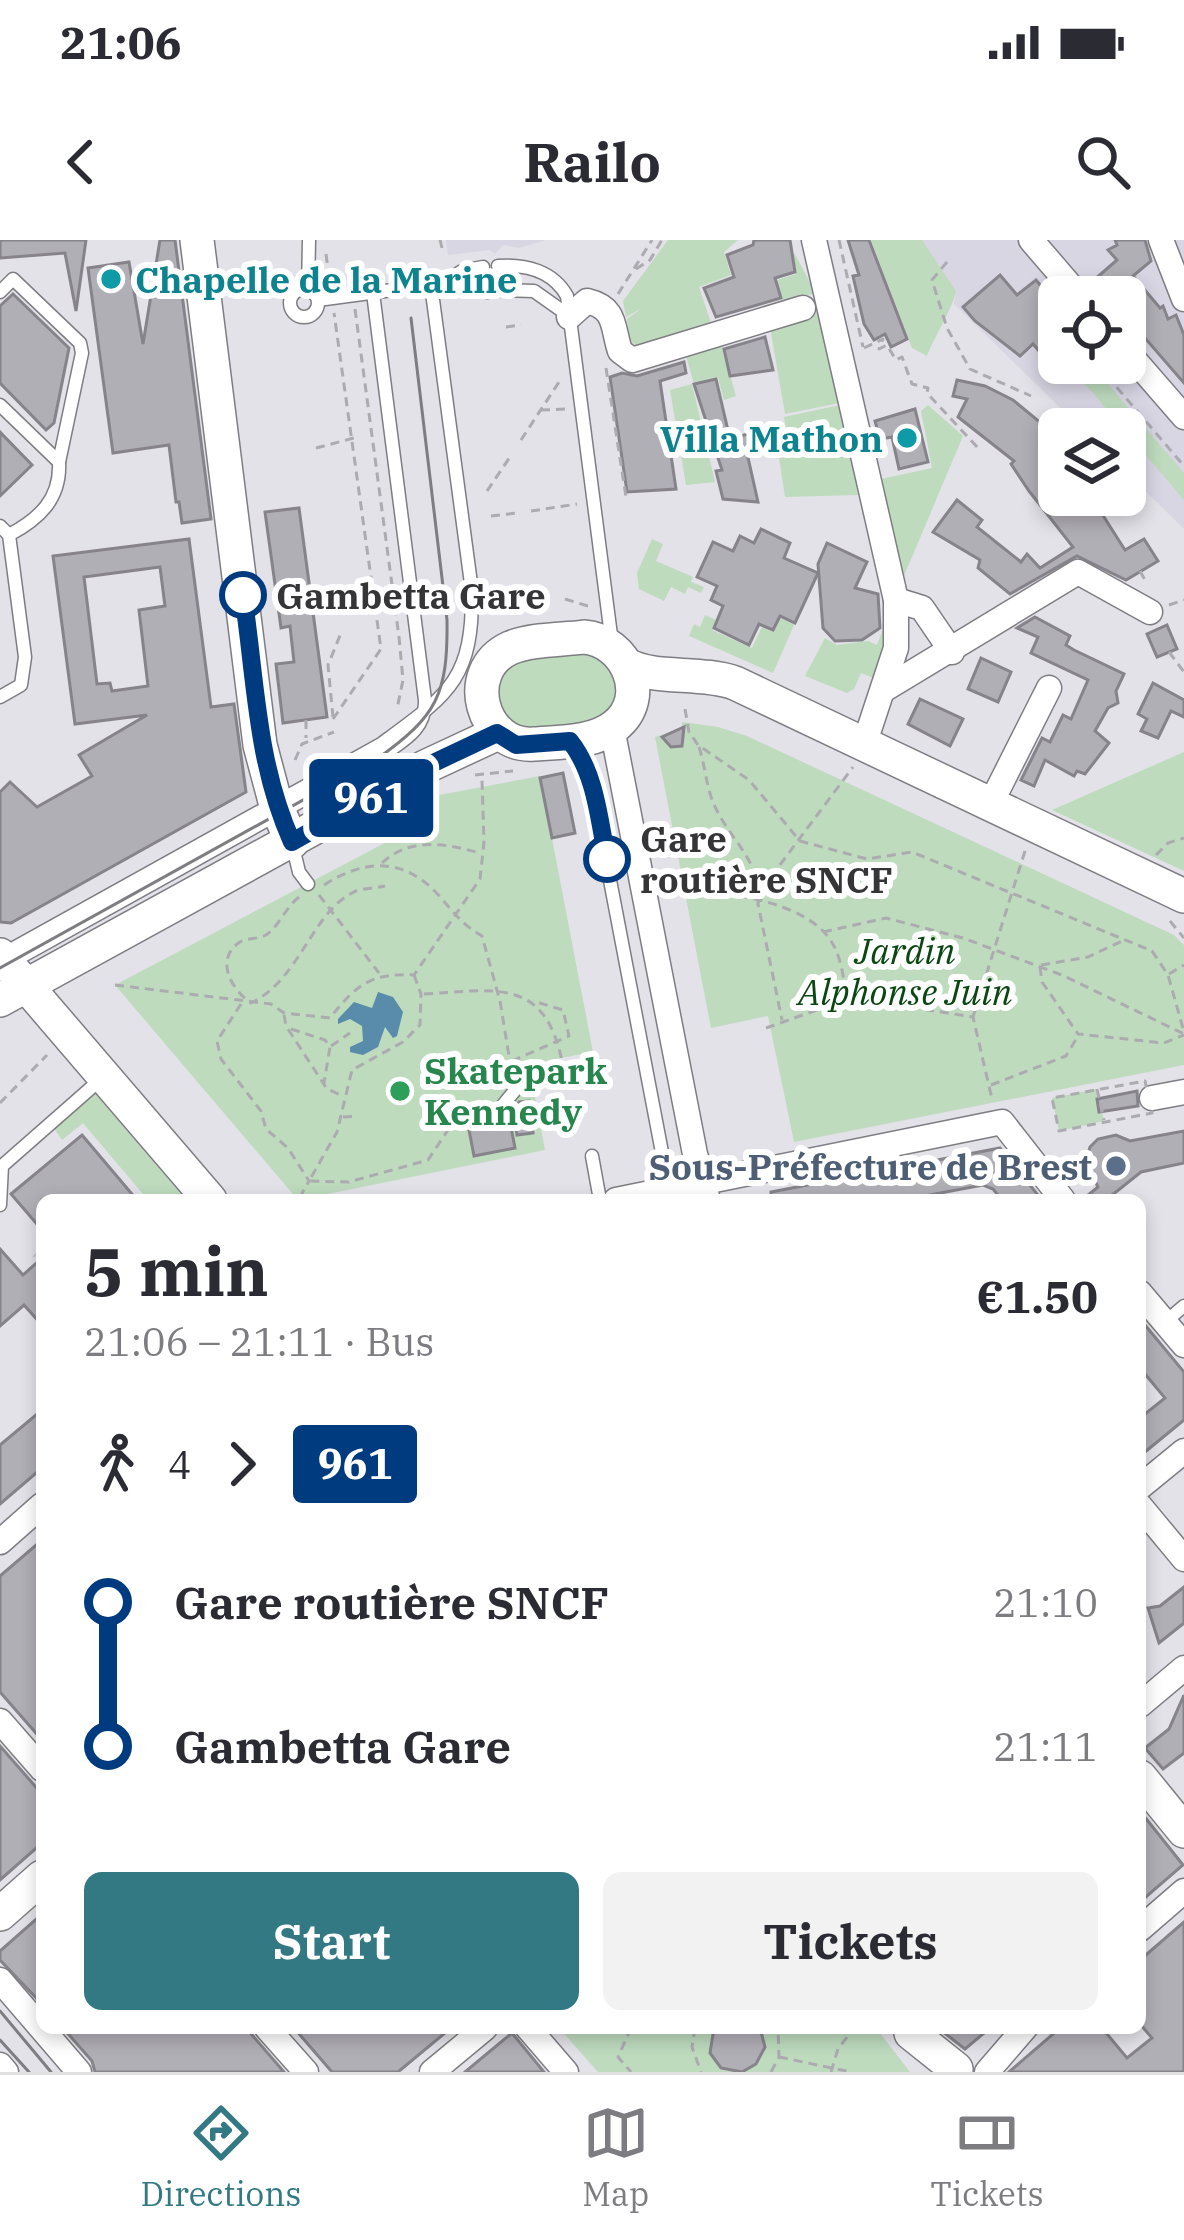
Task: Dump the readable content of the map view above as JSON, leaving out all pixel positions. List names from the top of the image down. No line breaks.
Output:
{"parks":["Jardin Alphonse Juin"],"places":["Chapelle de la Marine","Villa Mathon","Gambetta Gare","Gare routière SNCF","Skatepark Kennedy","Sous-Préfecture de Brest"],"lines":["bus line 961"],"page":{"status":"21:06","header":"Railo","on_map":"961","heading":["5 min","21:06 – 21:11 · Bus","€1.50"],"legs":["4","961"],"list":[{"name":"Gare routière SNCF","value":"21:10"},{"name":"Gambetta Gare","value":"21:11"}],"buttons":["Start","Tickets"],"tabs":["Directions","Map","Tickets"]}}
